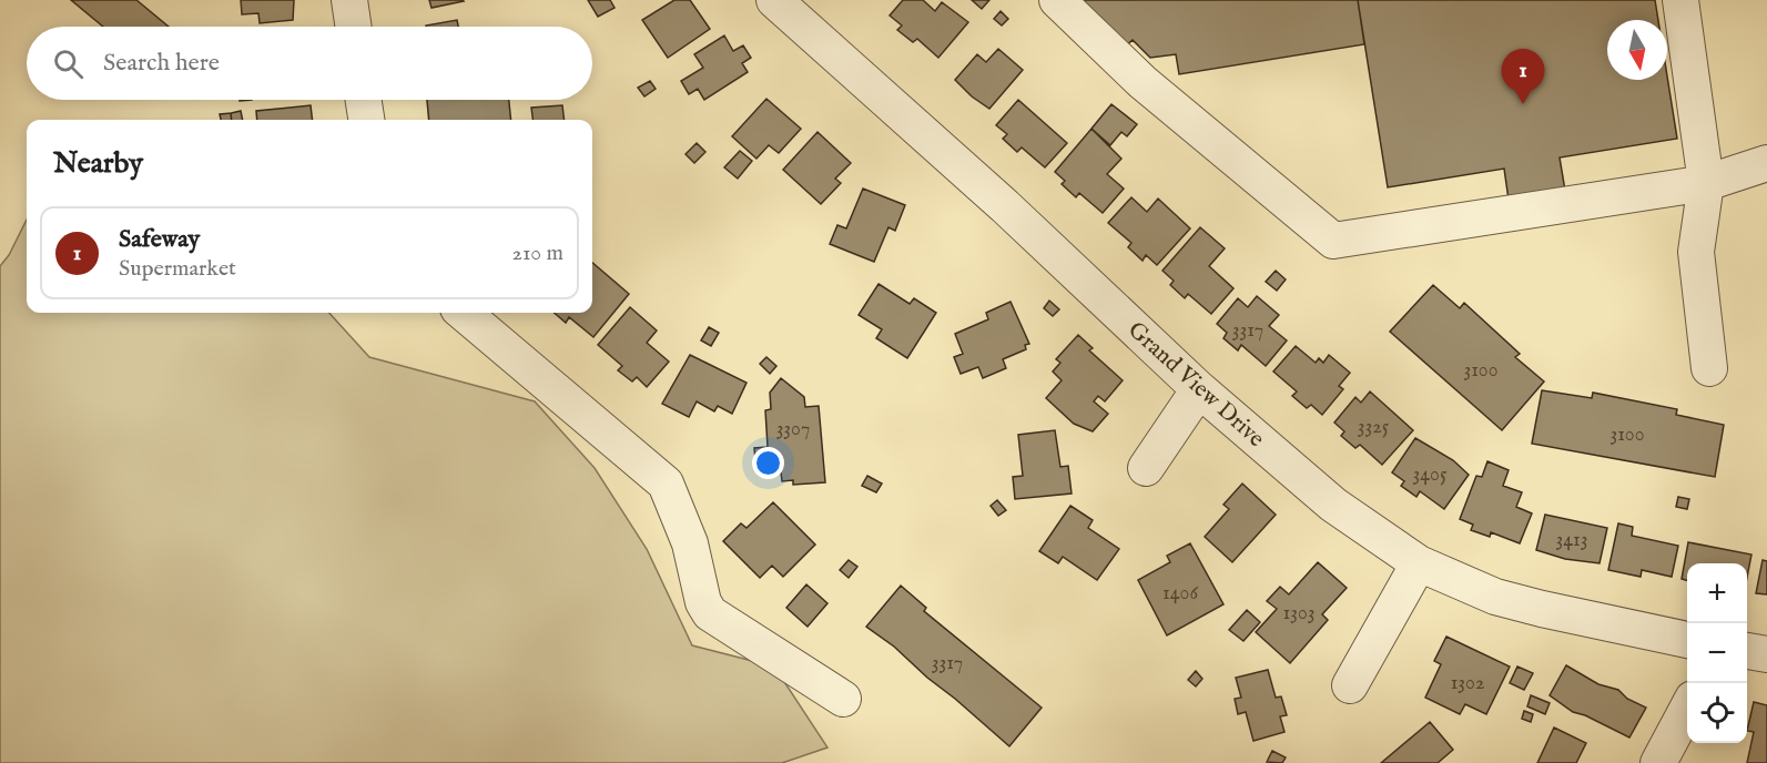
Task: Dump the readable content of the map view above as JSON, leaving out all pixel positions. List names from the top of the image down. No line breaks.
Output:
{"streets":{"street":["Grand View Drive"]},"house_numbers":["3317","3100","3325","3307","3100","3405","3413","1406","1303","3317","1302"],"north":"bottom","page":{"search":"Search here","pins":"1","heading":"Nearby","list":[{"mark":"1","name":"Safeway","note":"Supermarket","value":"210 m"}],"map_buttons":["+","−"]}}
